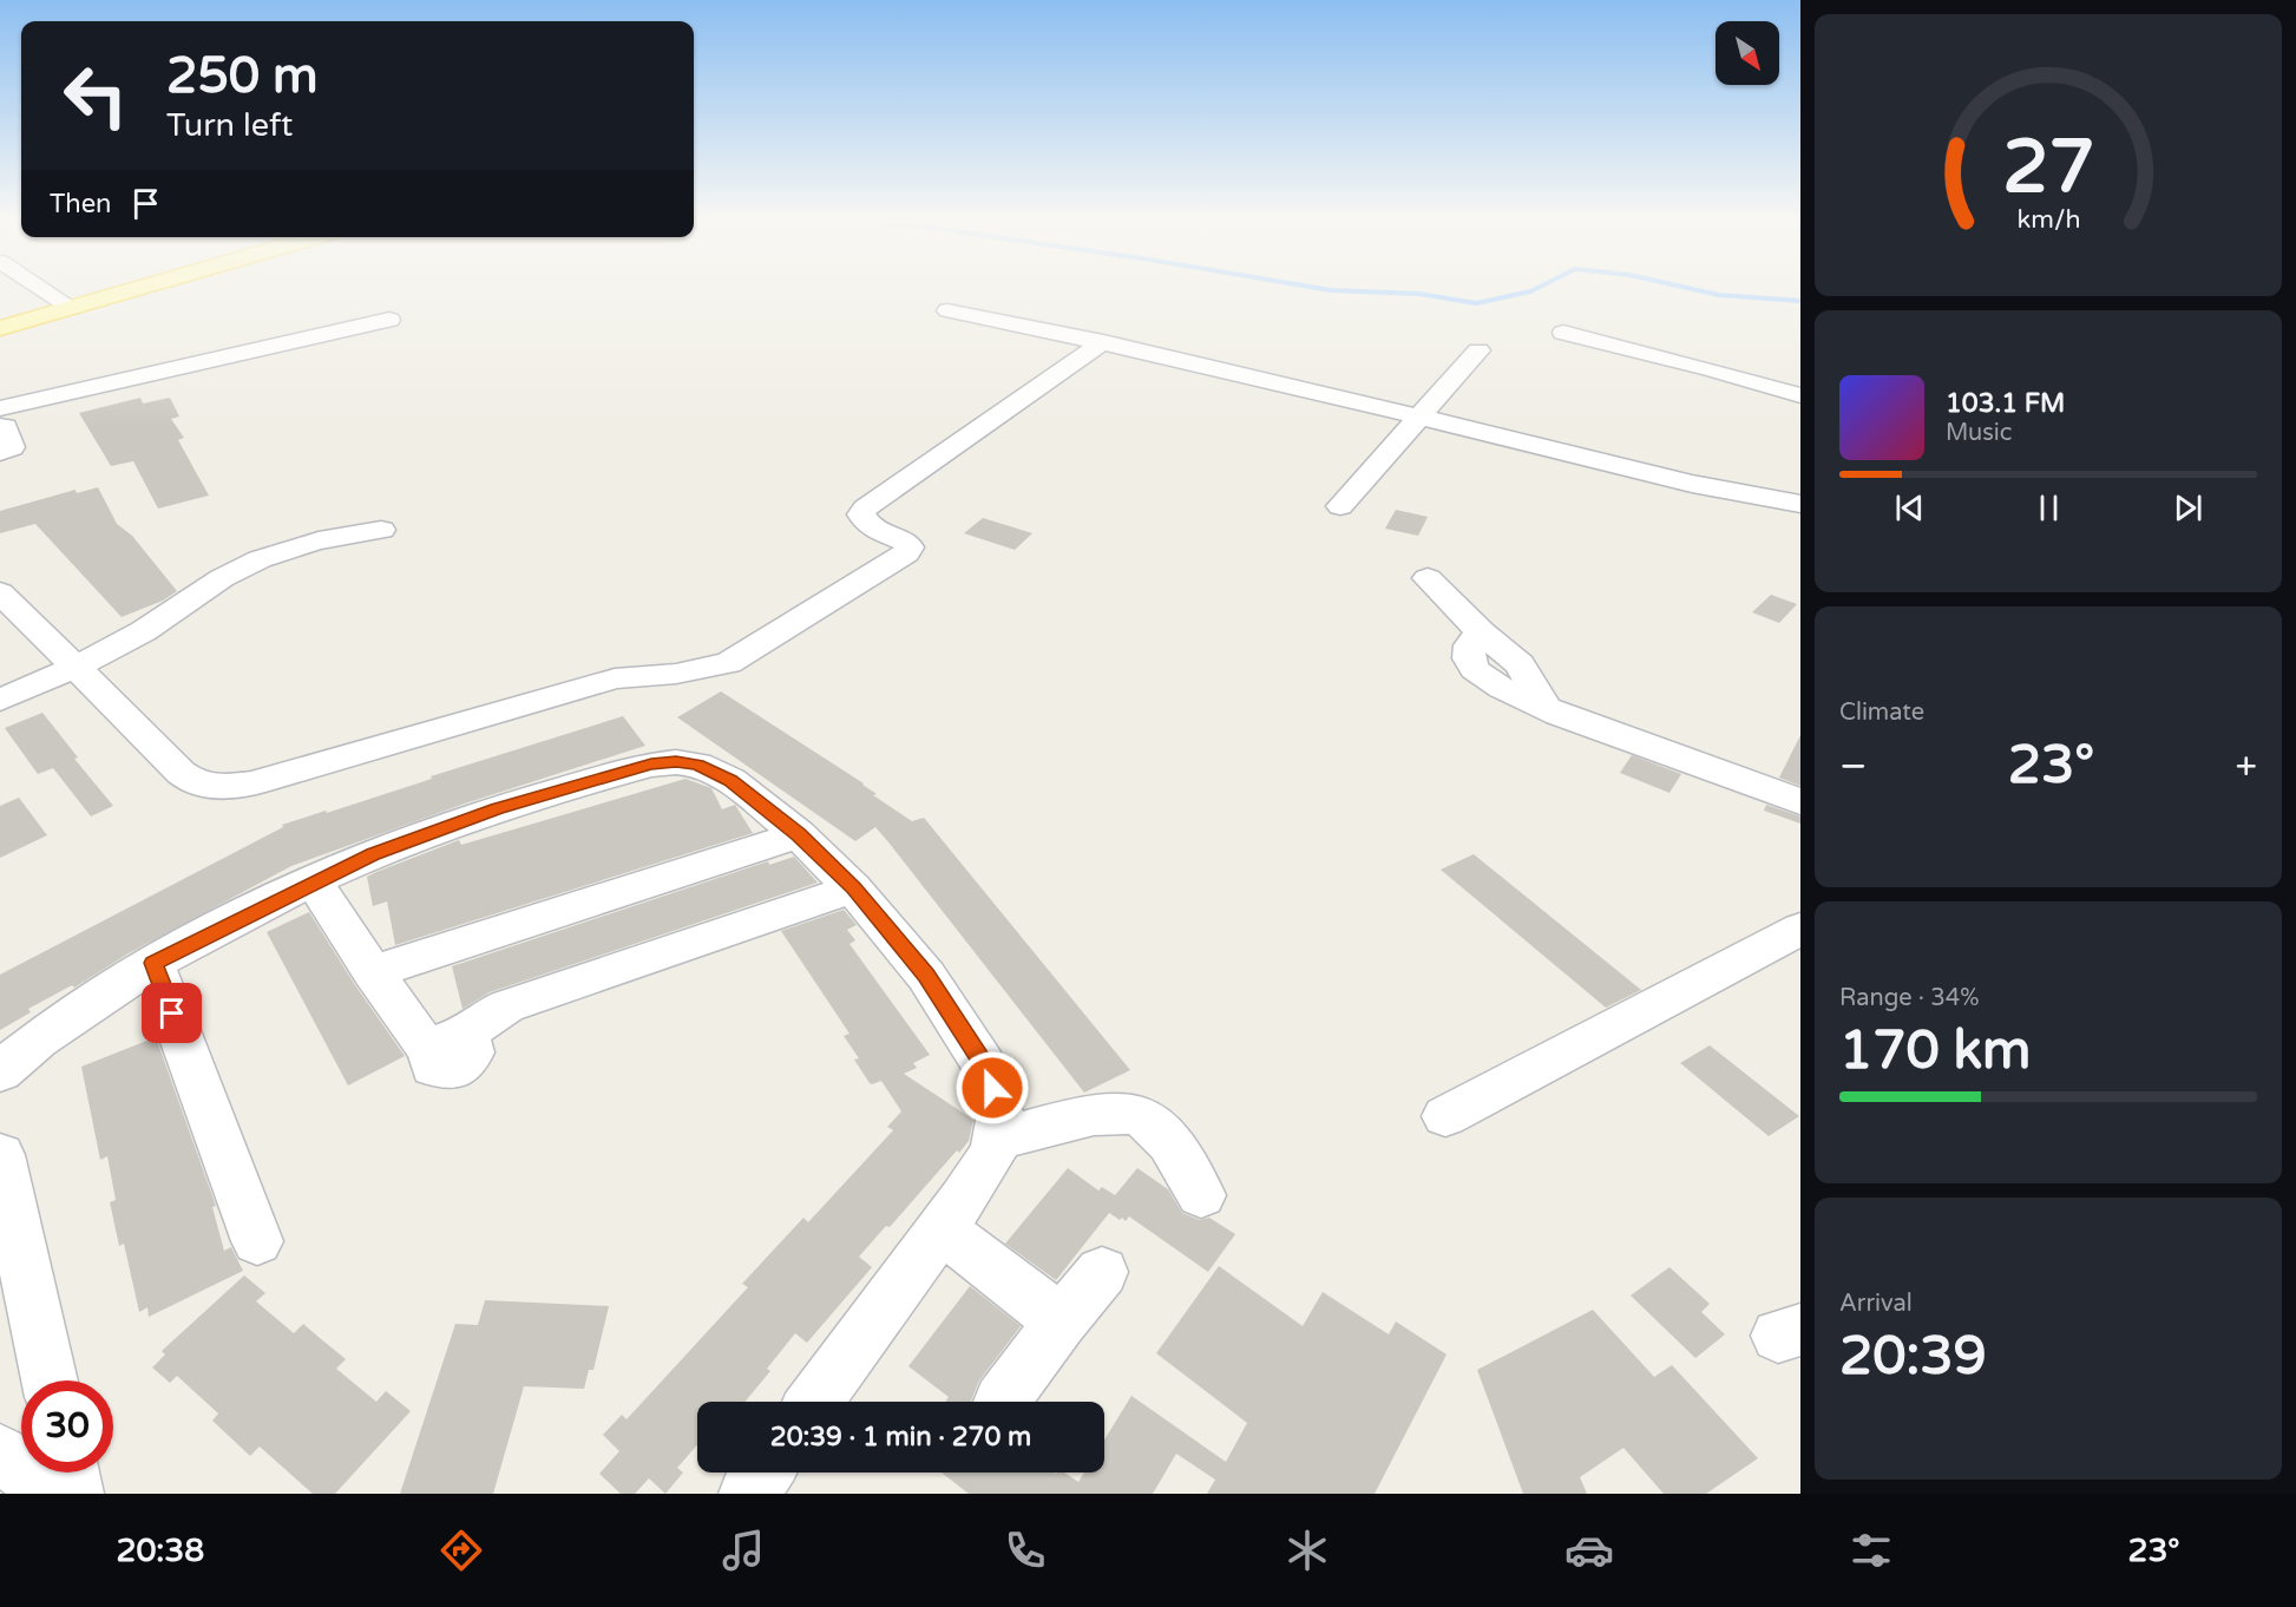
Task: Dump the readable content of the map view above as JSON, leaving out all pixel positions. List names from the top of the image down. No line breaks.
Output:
{"north":"bottom right","page":{"turn":["250 m","Turn left"],"then":"Then","song":["103.1 FM","Music"],"tile":["Climate",["Range · 34%","170 km"],["Arrival","20:39"]],"heat":["−","23°","+"],"limit":"30","trip":"20:39 · 1 min · 270 m","tabs":["20:38","23°"],"gauge":["27","km/h"]}}
